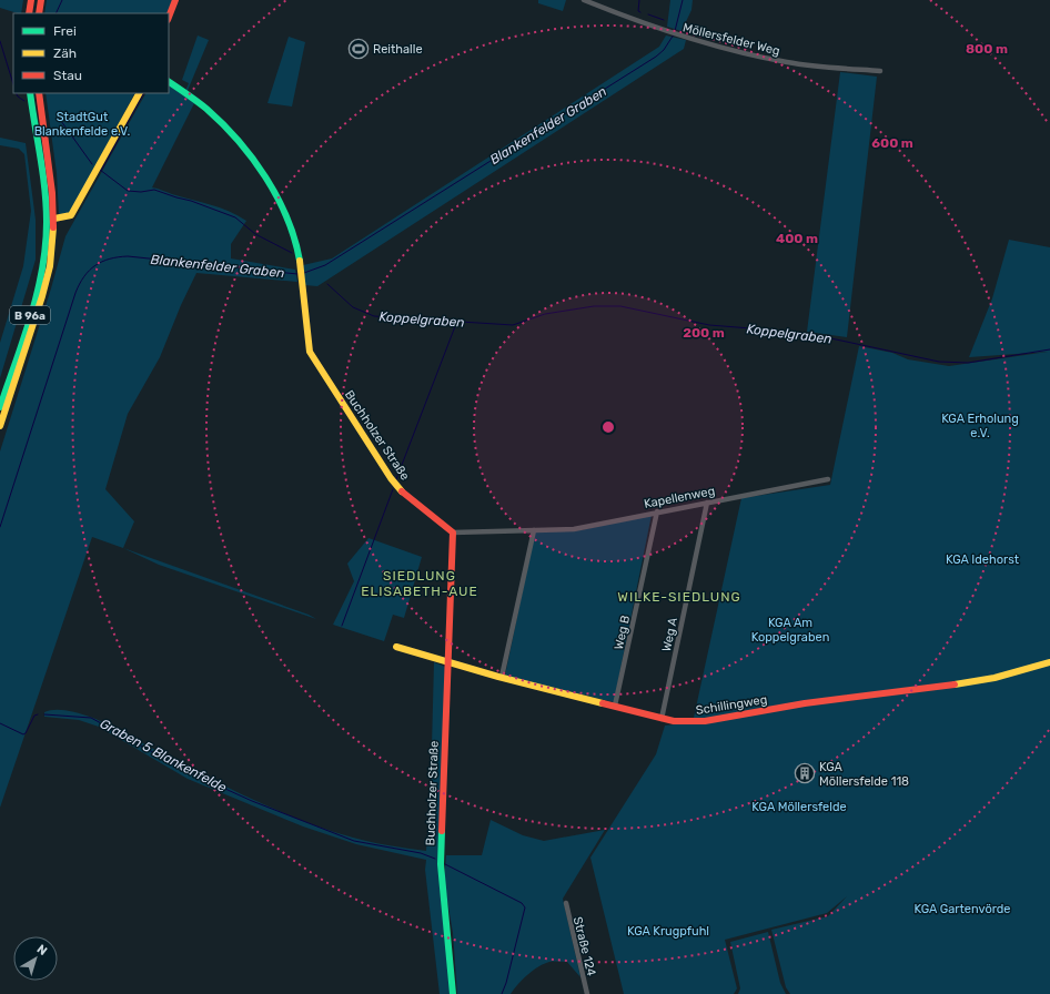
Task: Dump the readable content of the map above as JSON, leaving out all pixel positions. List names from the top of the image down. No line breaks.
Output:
{"streets":{"street":["Möllersfelder Weg","B 96a","Buchholzer Straße","Kapellenweg","Weg B","Weg A","Schillingweg","Straße 124"]},"crossings":[["Buchholzer Straße","Kapellenweg"],["Buchholzer Straße","Schillingweg"],["Kapellenweg","Weg B"],["Kapellenweg","Weg A"],["Weg B","Schillingweg"],["Weg A","Schillingweg"]],"districts":["SIEDLUNG ELISABETH-AUE","WILKE-SIEDLUNG"],"water":["Blankenfelder Graben","Koppelgraben","Graben 5 Blankenfelde"],"parks":["StadtGut Blankenfelde e.V.","KGA Erholung e.V.","KGA Idehorst","KGA Am Koppelgraben","KGA Möllersfelde","KGA Gartenvörde","KGA Krugpfuhl"],"places":{"sports":["Reithalle"],"building":["KGA Möllersfelde 118"]},"legend":["Frei","Zäh","Stau"],"north":"top right","rings":["800 m","600 m","400 m","200 m"]}
